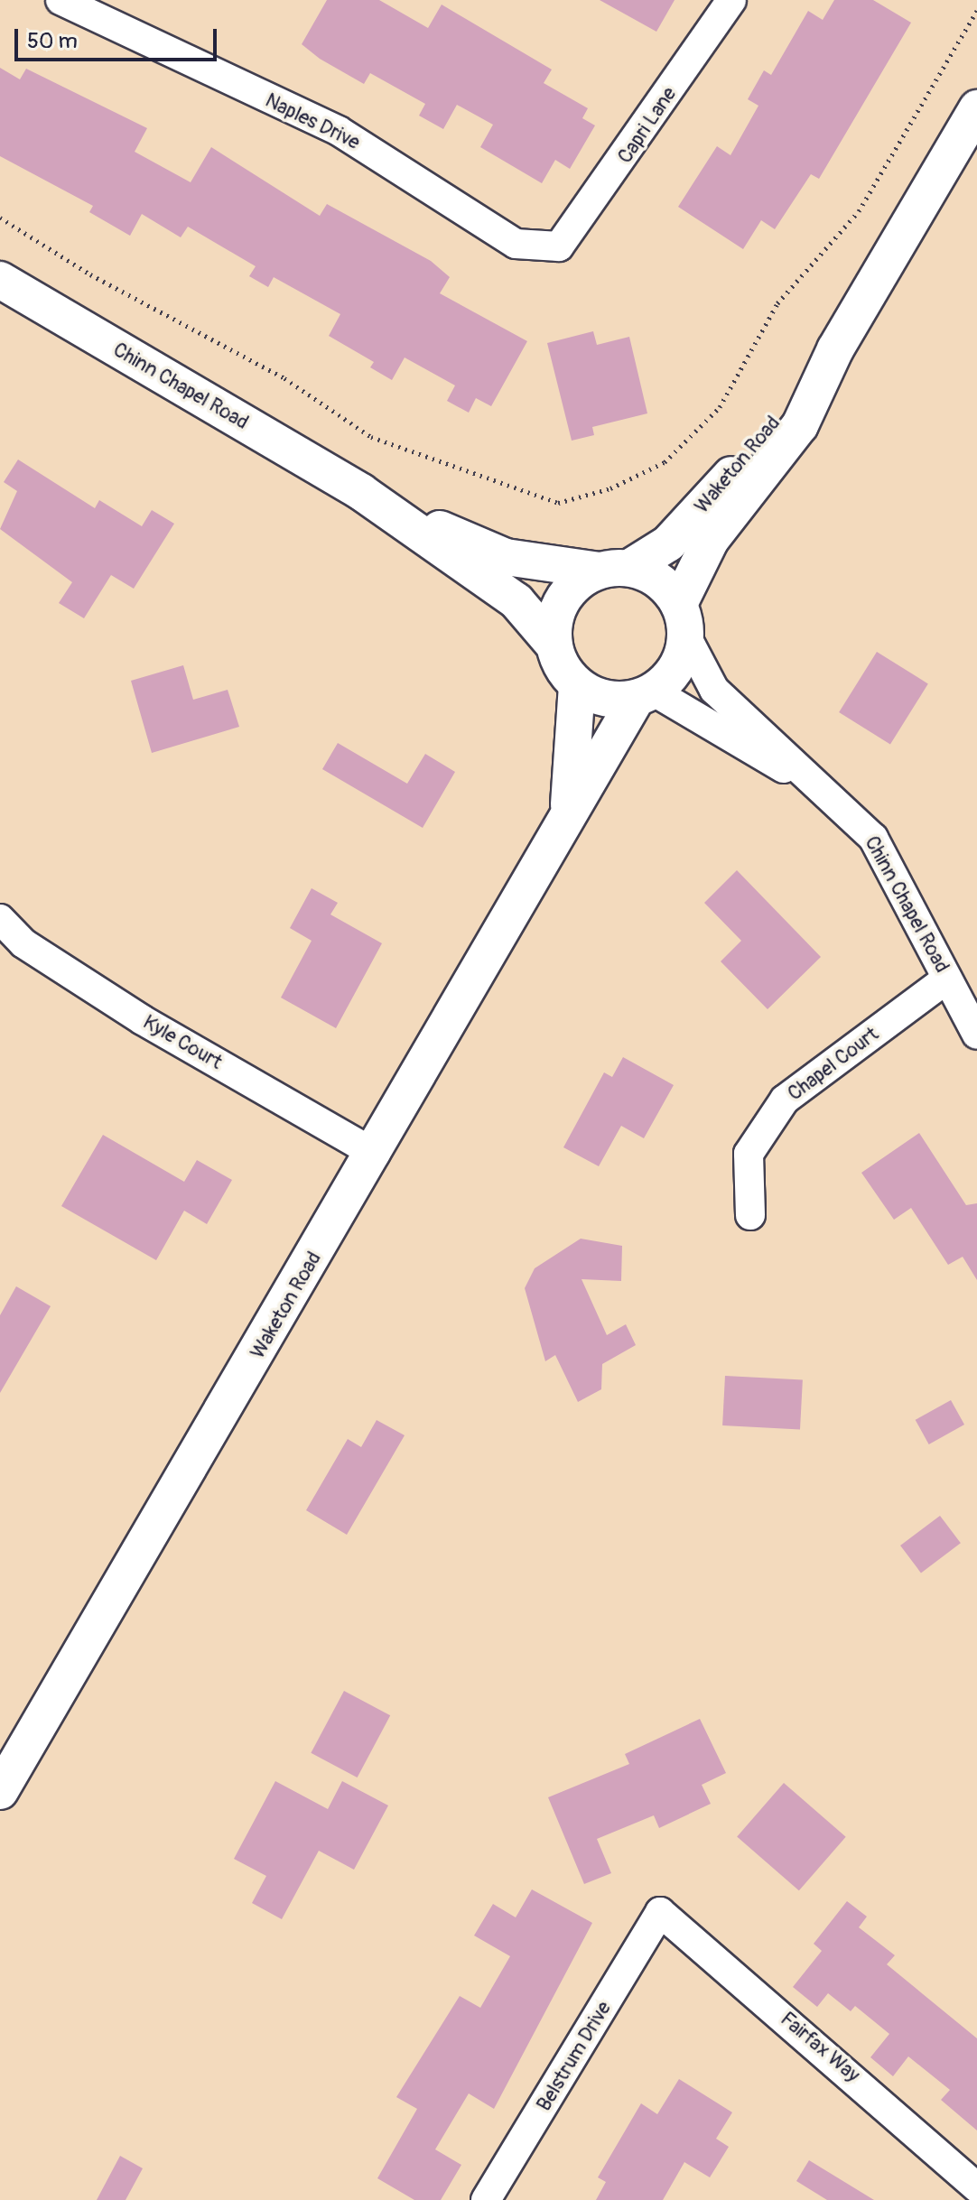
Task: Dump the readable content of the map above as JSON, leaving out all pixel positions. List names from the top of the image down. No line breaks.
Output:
{"streets":{"street":["Naples Drive","Capri Lane","Chinn Chapel Road","Waketon Road","Kyle Court","Chapel Court","Fairfax Way","Belstrum Drive"]},"crossings":[["Naples Drive","Capri Lane"],["Chinn Chapel Road","Waketon Road"],["Chinn Chapel Road","Chapel Court"],["Waketon Road","Kyle Court"],["Fairfax Way","Belstrum Drive"]],"scale_bar":"50 m"}
